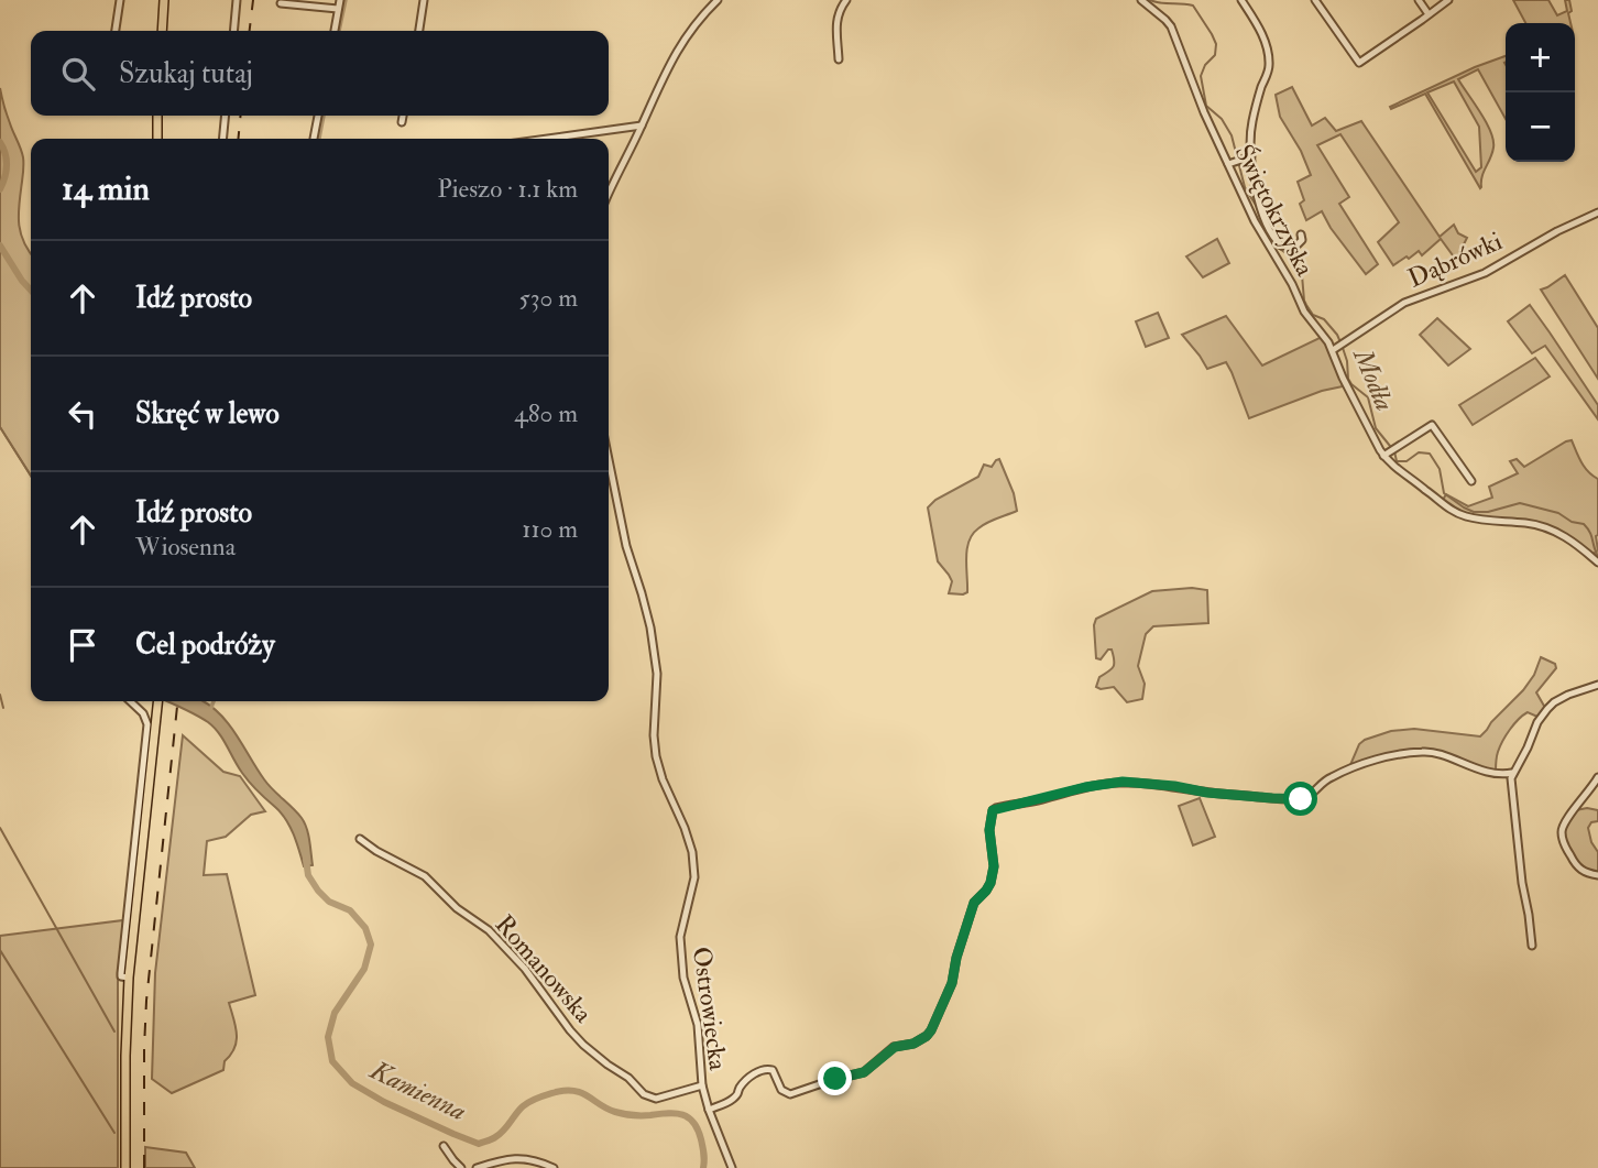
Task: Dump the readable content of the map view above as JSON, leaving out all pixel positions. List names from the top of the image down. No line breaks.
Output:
{"streets":{"street":["Świętokrzyska","Dąbrówki","Romanowska","Ostrowiecka"]},"crossings":[["Świętokrzyska","Dąbrówki"],["Romanowska","Ostrowiecka"]],"water":["Modła","Kamienna"],"page":{"map_buttons":["+","−"],"search":"Szukaj tutaj","heading":["14 min","Pieszo · 1.1 km"],"list":[["Idź prosto","530 m"],["Skręć w lewo","480 m"],["Idź prosto","Wiosenna","110 m"],"Cel podróży"]}}
